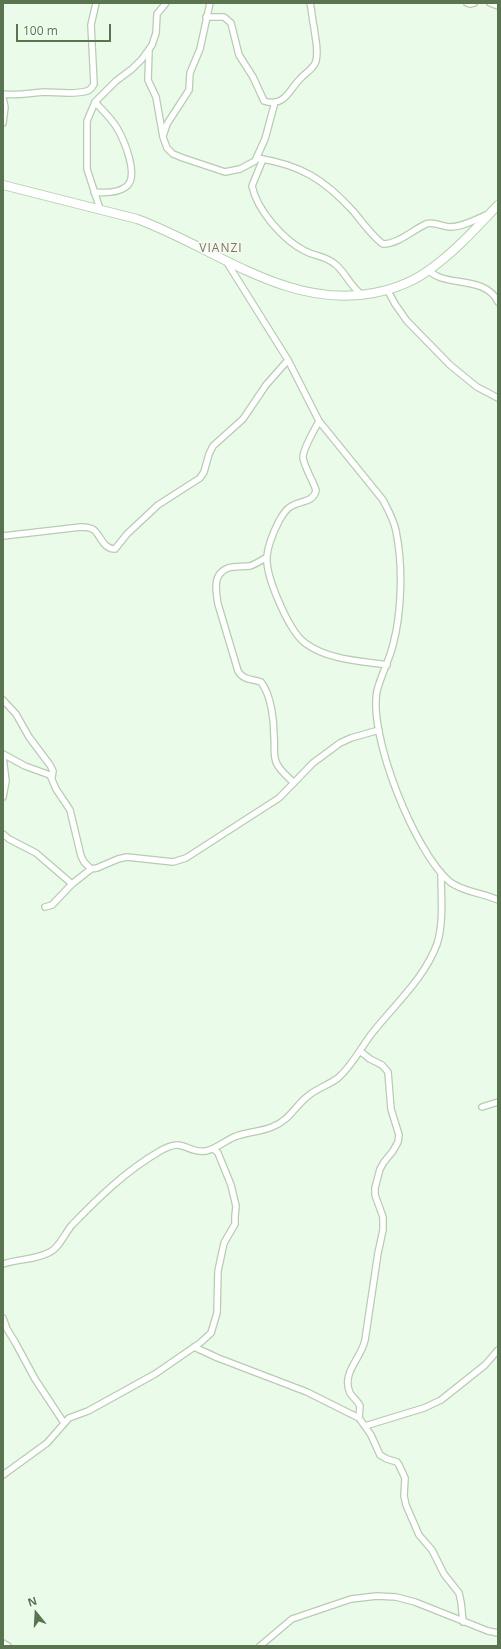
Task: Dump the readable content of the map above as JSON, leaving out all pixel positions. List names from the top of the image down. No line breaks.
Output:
{"districts":["VIANZI"],"scale_bar":"100 m","north":"top"}
